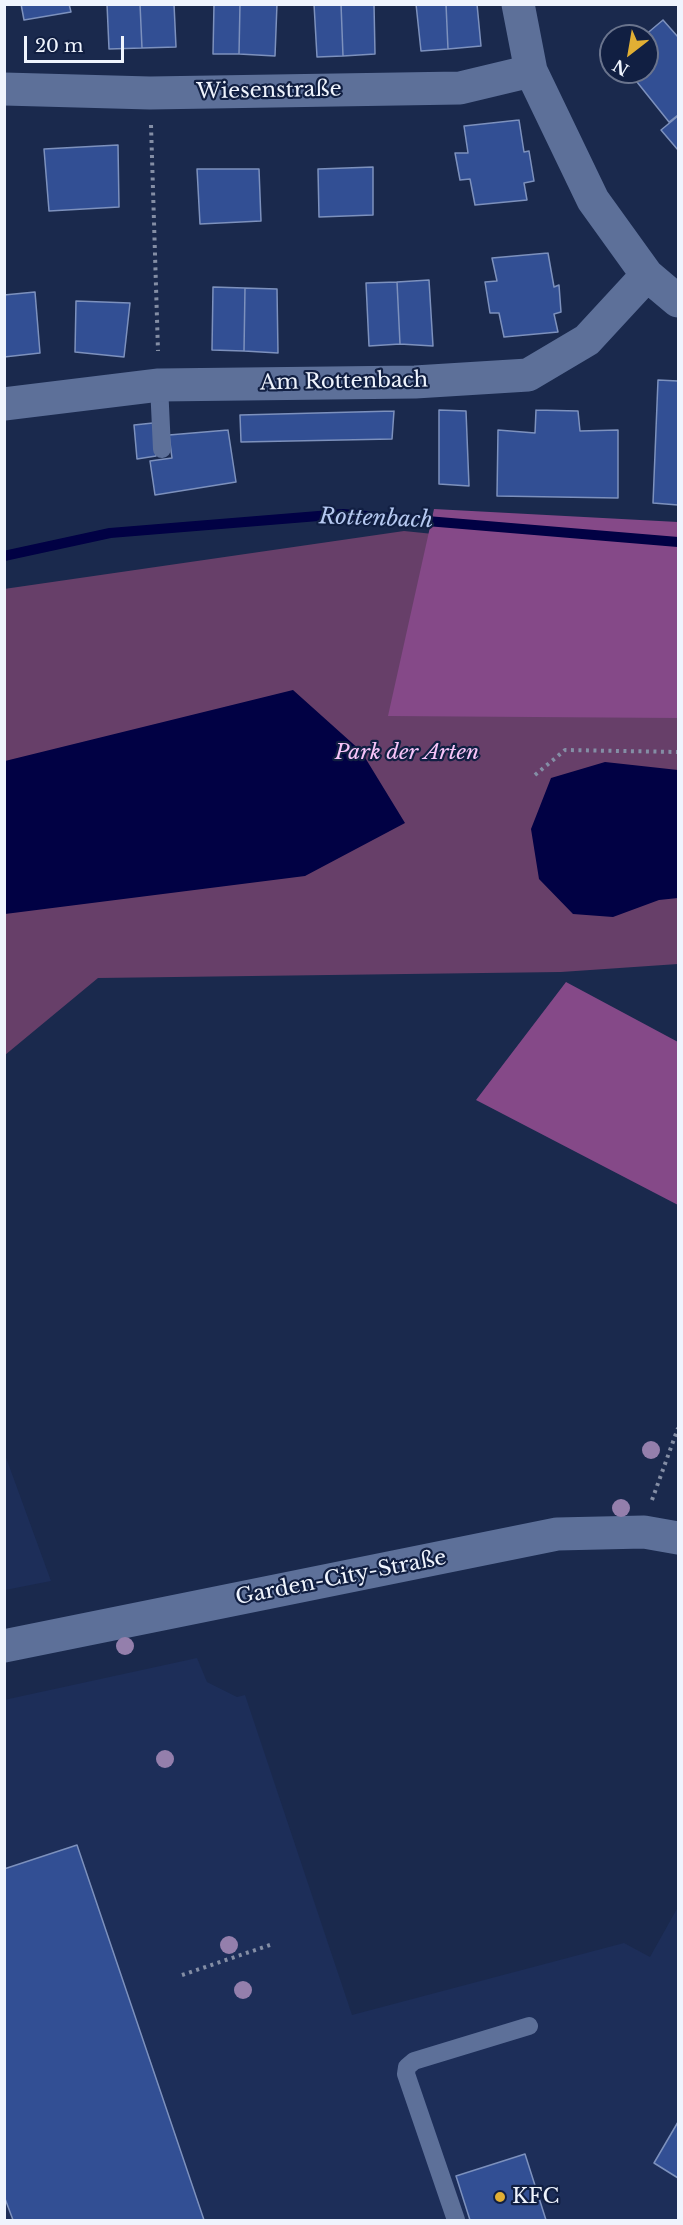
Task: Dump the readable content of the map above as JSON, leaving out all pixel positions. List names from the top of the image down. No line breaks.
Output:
{"streets":{"street":["Wiesenstraße","Am Rottenbach","Garden-City-Straße"]},"water":["Rottenbach"],"parks":["Park der Arten"],"places":["KFC"],"scale_bar":"20 m","north":"bottom left"}
